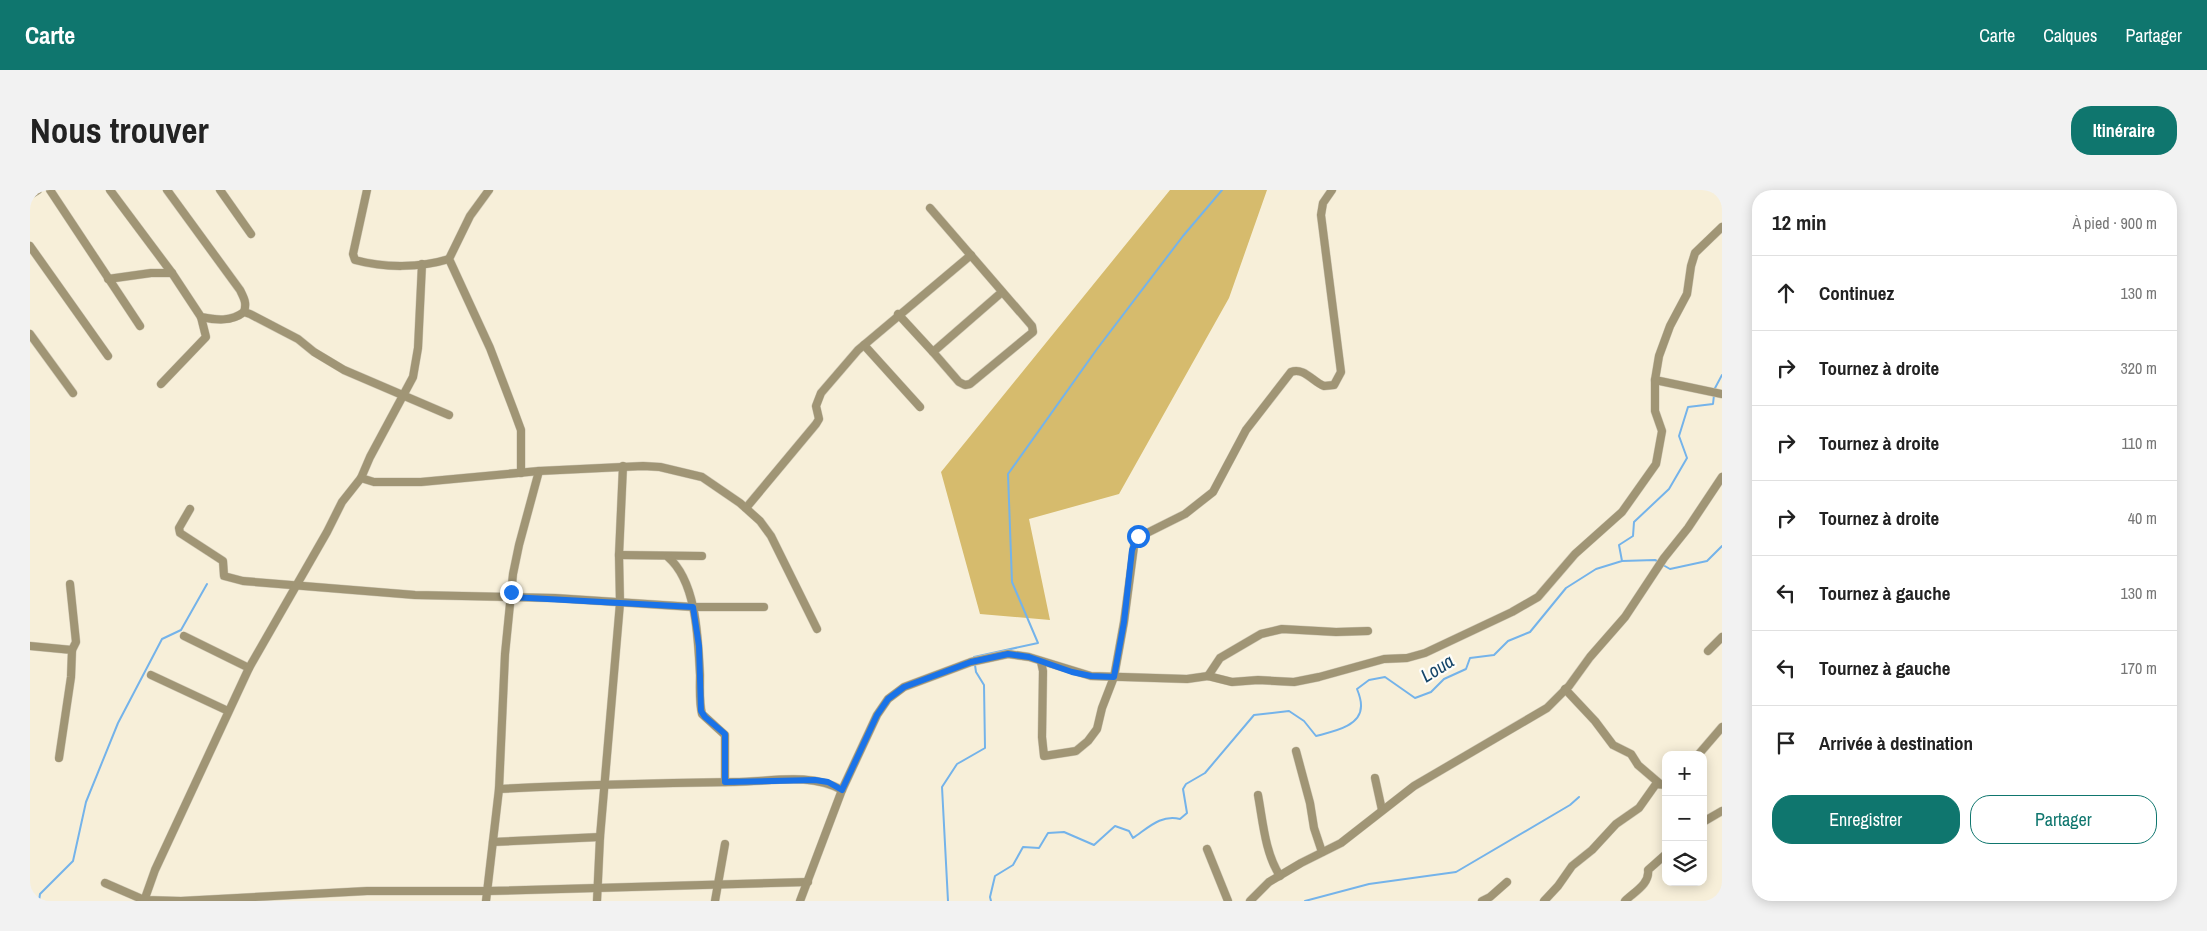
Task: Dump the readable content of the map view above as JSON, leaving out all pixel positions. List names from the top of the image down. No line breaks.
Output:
{"water":["Loua"],"page":{"header":"Carte","nav":["Carte","Calques","Partager"],"buttons":["Itinéraire",["Enregistrer","Partager"]],"title":"Nous trouver","heading":["12 min","À pied · 900 m"],"list":[["Continuez","130 m"],["Tournez à droite","320 m"],["Tournez à droite","110 m"],["Tournez à droite","40 m"],["Tournez à gauche","130 m"],["Tournez à gauche","170 m"],"Arrivée à destination"],"map_buttons":["+","−"]}}
